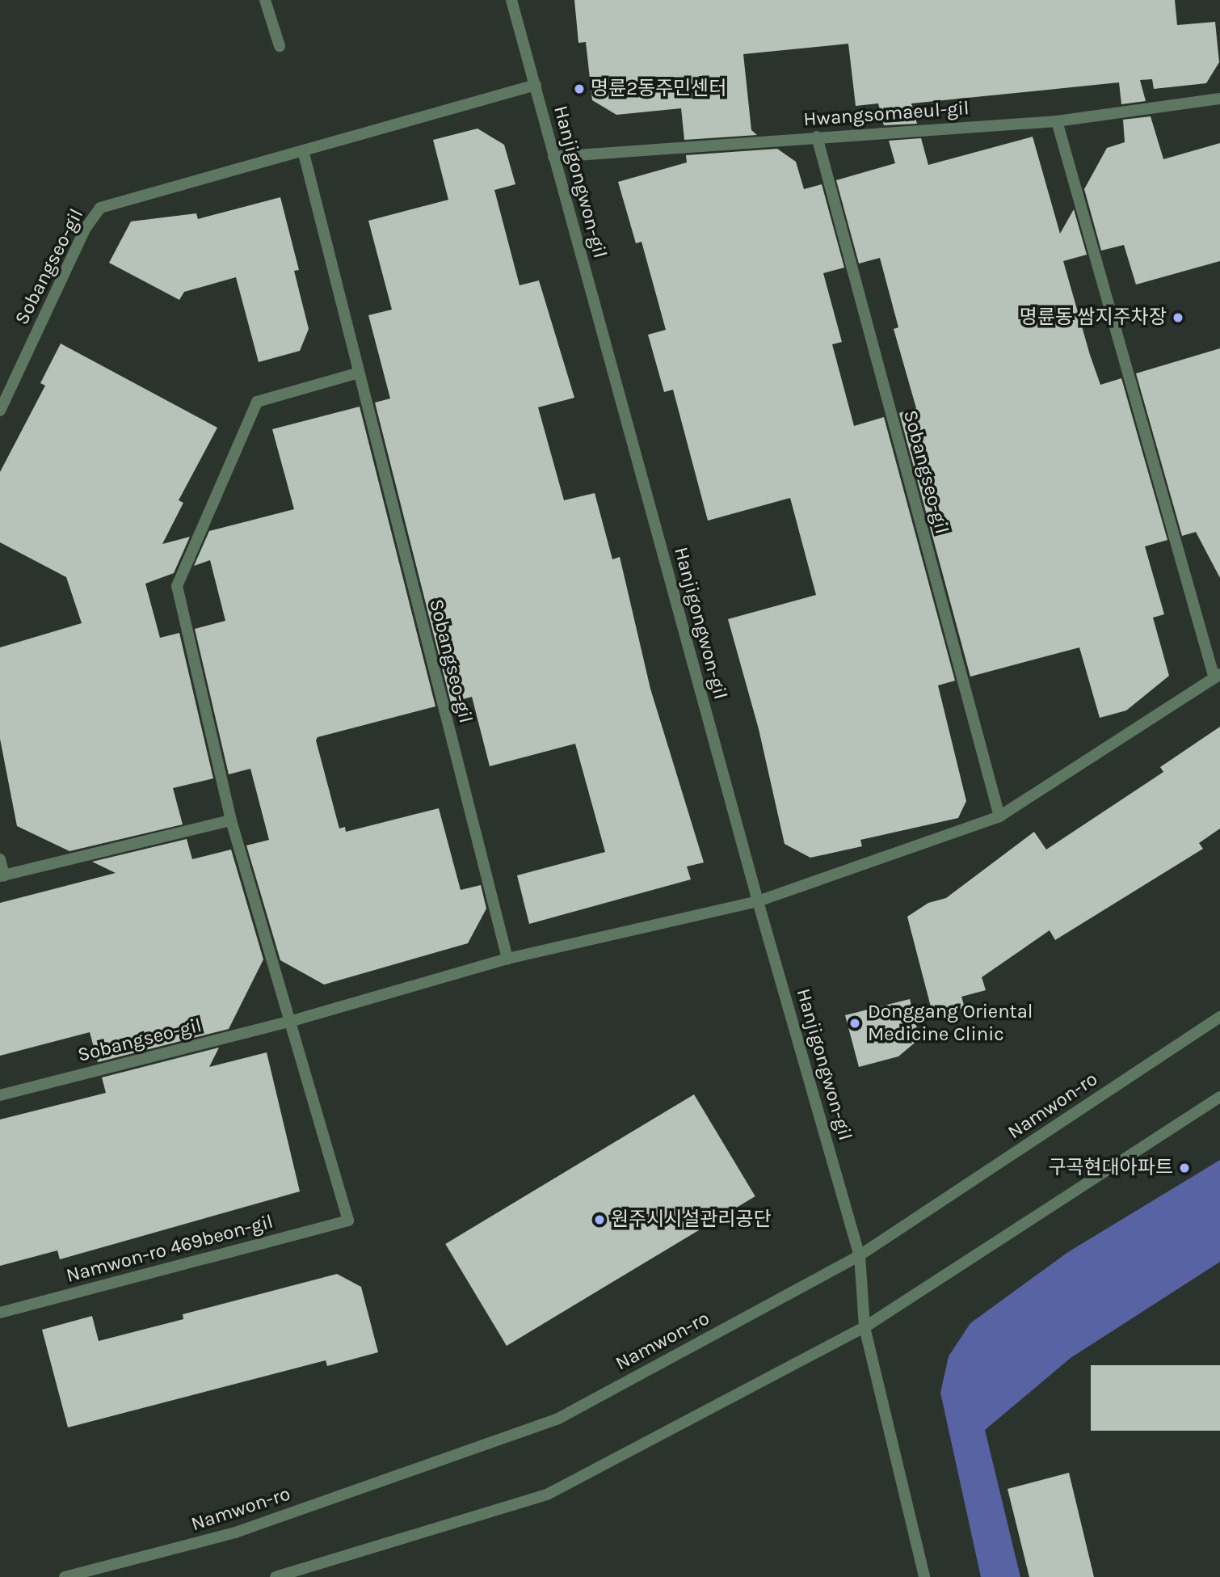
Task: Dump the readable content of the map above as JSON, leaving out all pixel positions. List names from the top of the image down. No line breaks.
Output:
{"streets":{"street":["Hwangsomaeul-gil","Hanjigongwon-gil","Sobangseo-gil","Namwon-ro","Namwon-ro 469beon-gil"]},"crossings":[["Hwangsomaeul-gil","Hanjigongwon-gil"],["Hwangsomaeul-gil","Sobangseo-gil"],["Hanjigongwon-gil","Sobangseo-gil"],["Hanjigongwon-gil","Namwon-ro"],["Sobangseo-gil","Namwon-ro 469beon-gil"]],"places":["명륜2동주민센터","명륜동 쌈지주차장","Donggang Oriental Medicine Clinic","구곡현대아파트","원주시시설관리공단"]}
